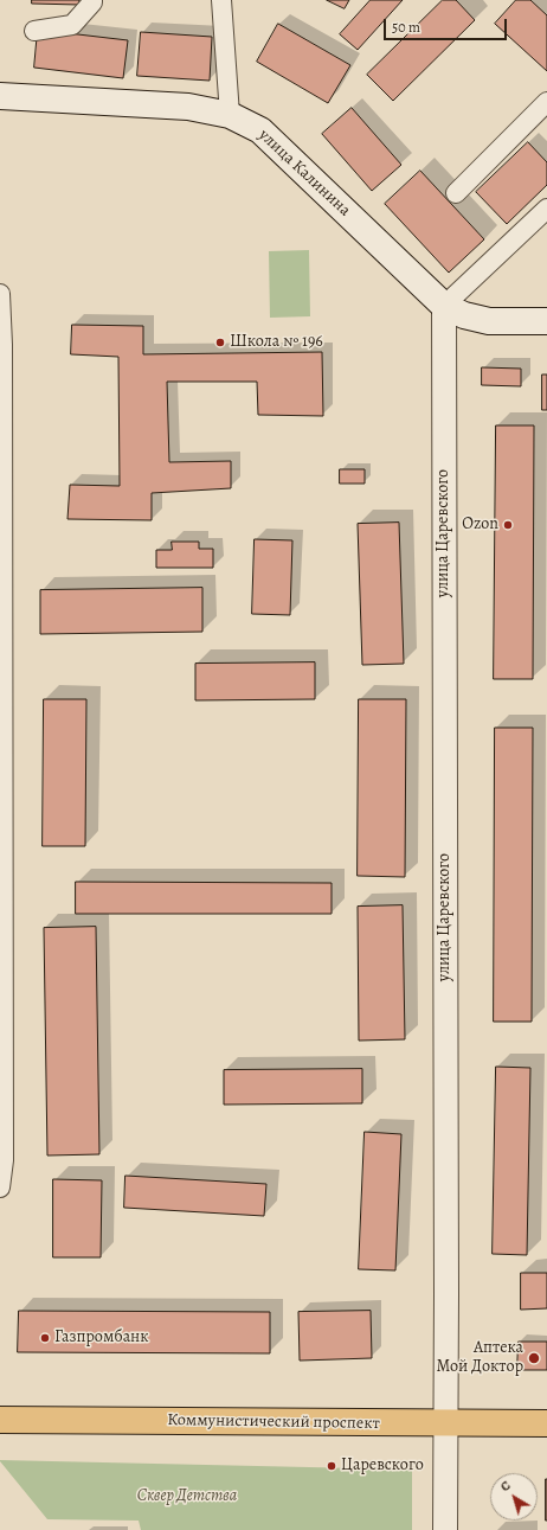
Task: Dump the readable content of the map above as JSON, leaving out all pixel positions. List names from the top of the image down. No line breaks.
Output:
{"streets":{"main road":["улица Калинина","Коммунистический проспект"],"street":["улица Царевского"]},"crossings":[["улица Калинина","улица Царевского"],["улица Царевского","Коммунистический проспект"]],"parks":["Сквер Детства"],"places":["Школа № 196","Ozon","Газпромбанк","Аптека Мой Доктор","Царевского"],"scale_bar":"50 m","north":"top left"}
